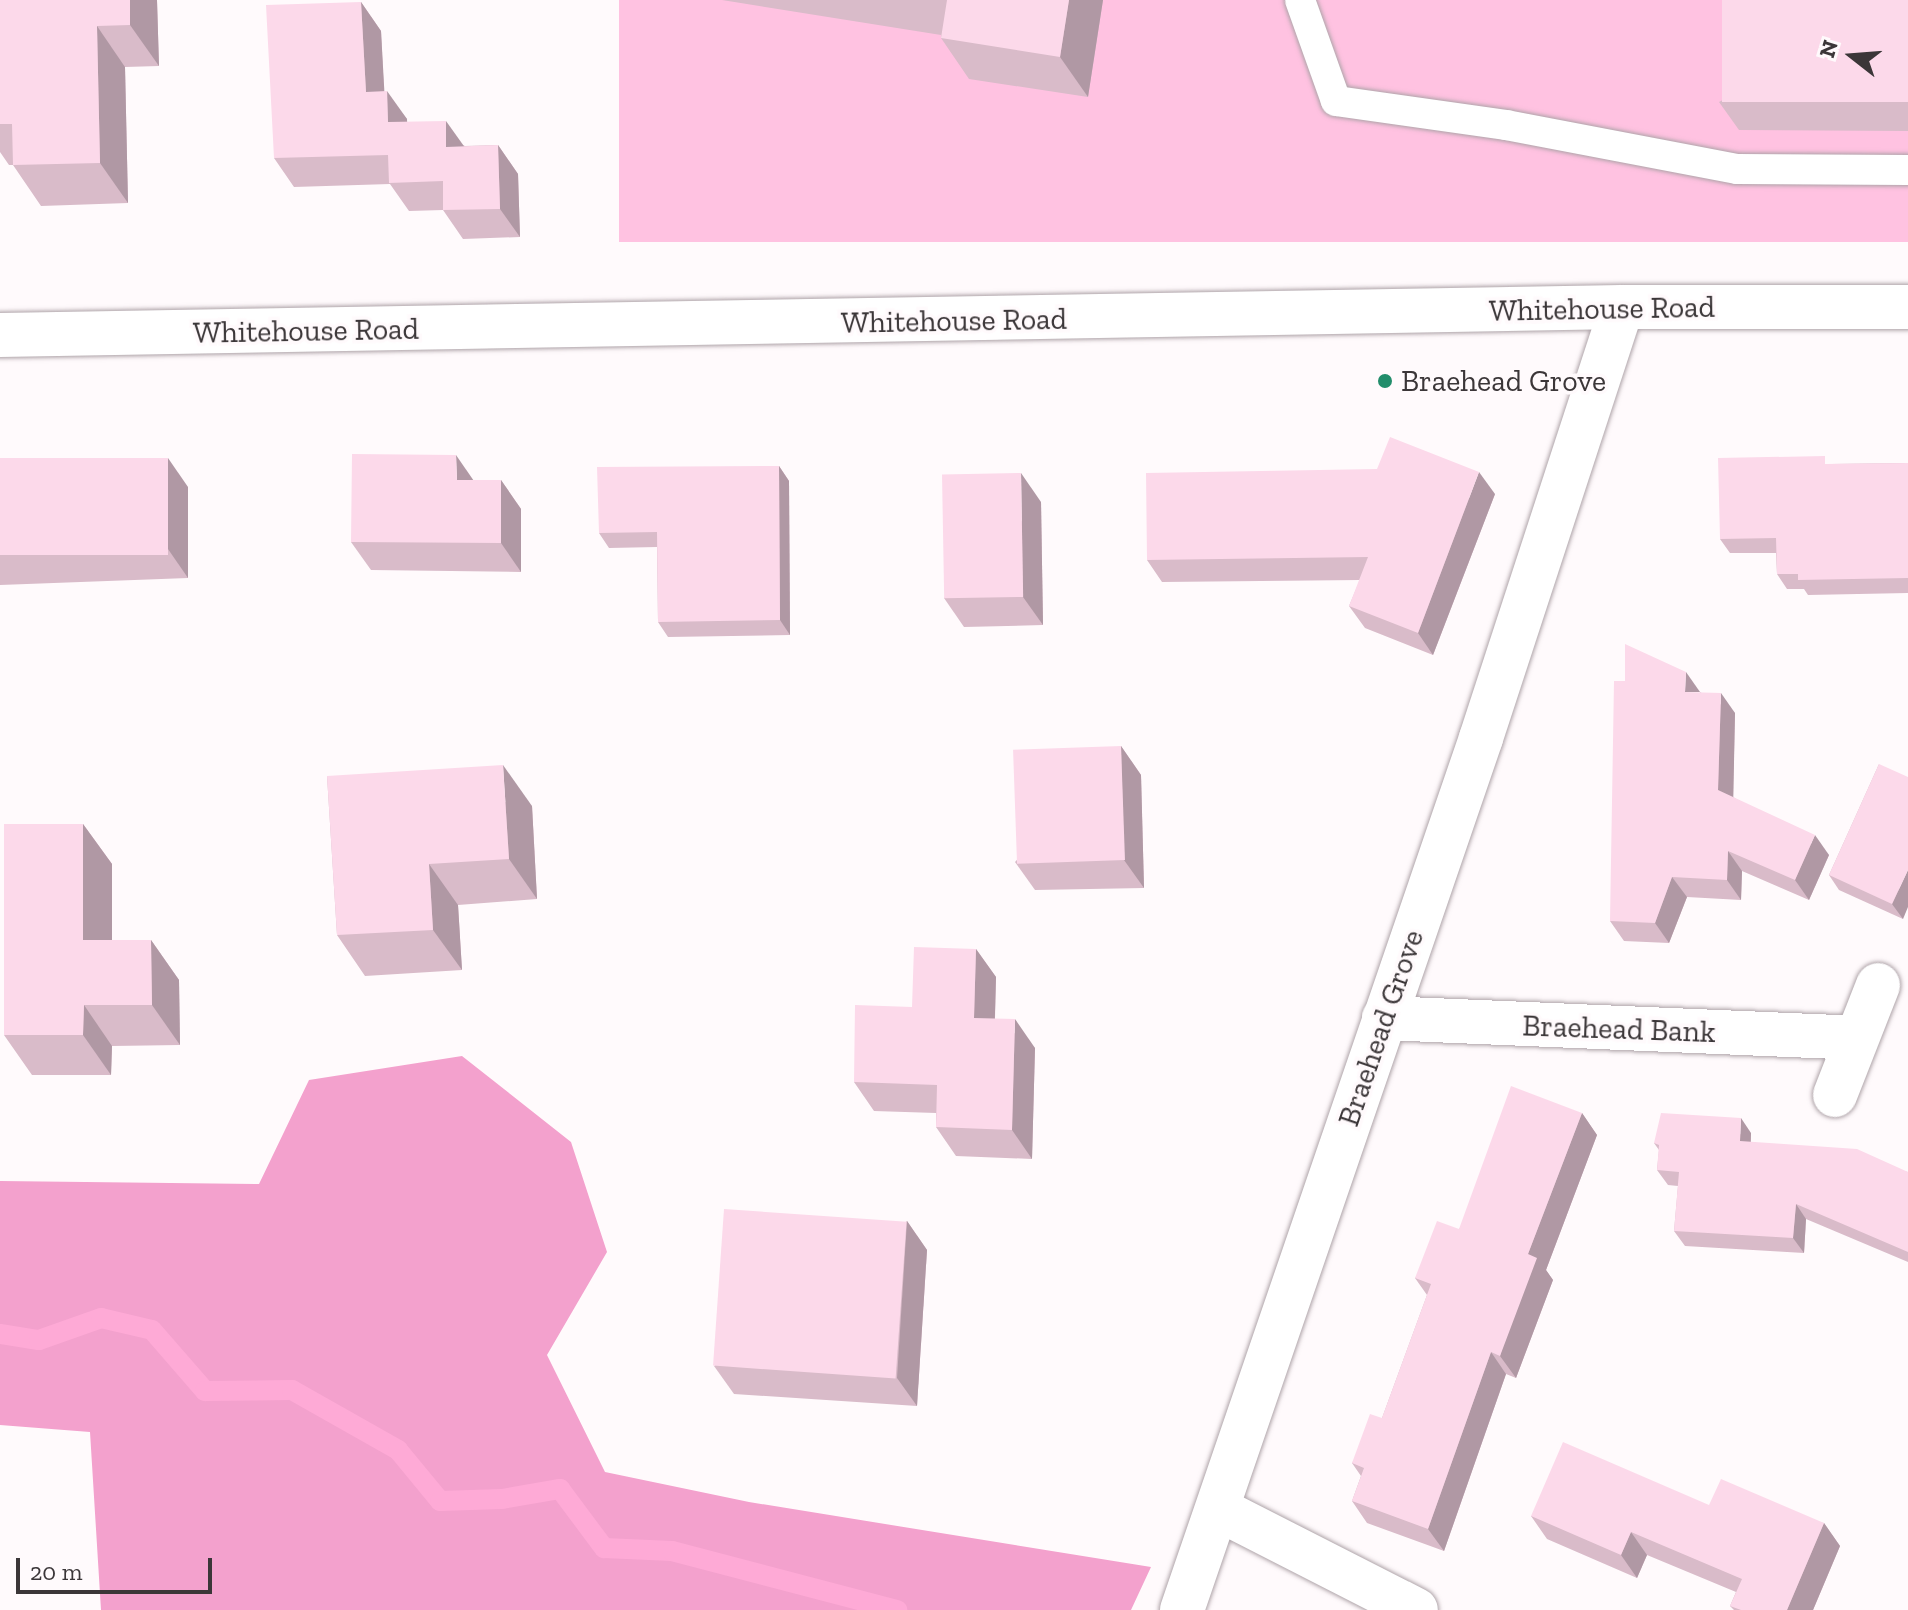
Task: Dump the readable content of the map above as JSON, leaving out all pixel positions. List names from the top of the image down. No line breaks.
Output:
{"streets":{"street":["Whitehouse Road","Braehead Grove","Braehead Bank"]},"crossings":[["Whitehouse Road","Braehead Grove"],["Braehead Grove","Braehead Bank"]],"places":["Braehead Grove"],"scale_bar":"20 m","north":"left"}
